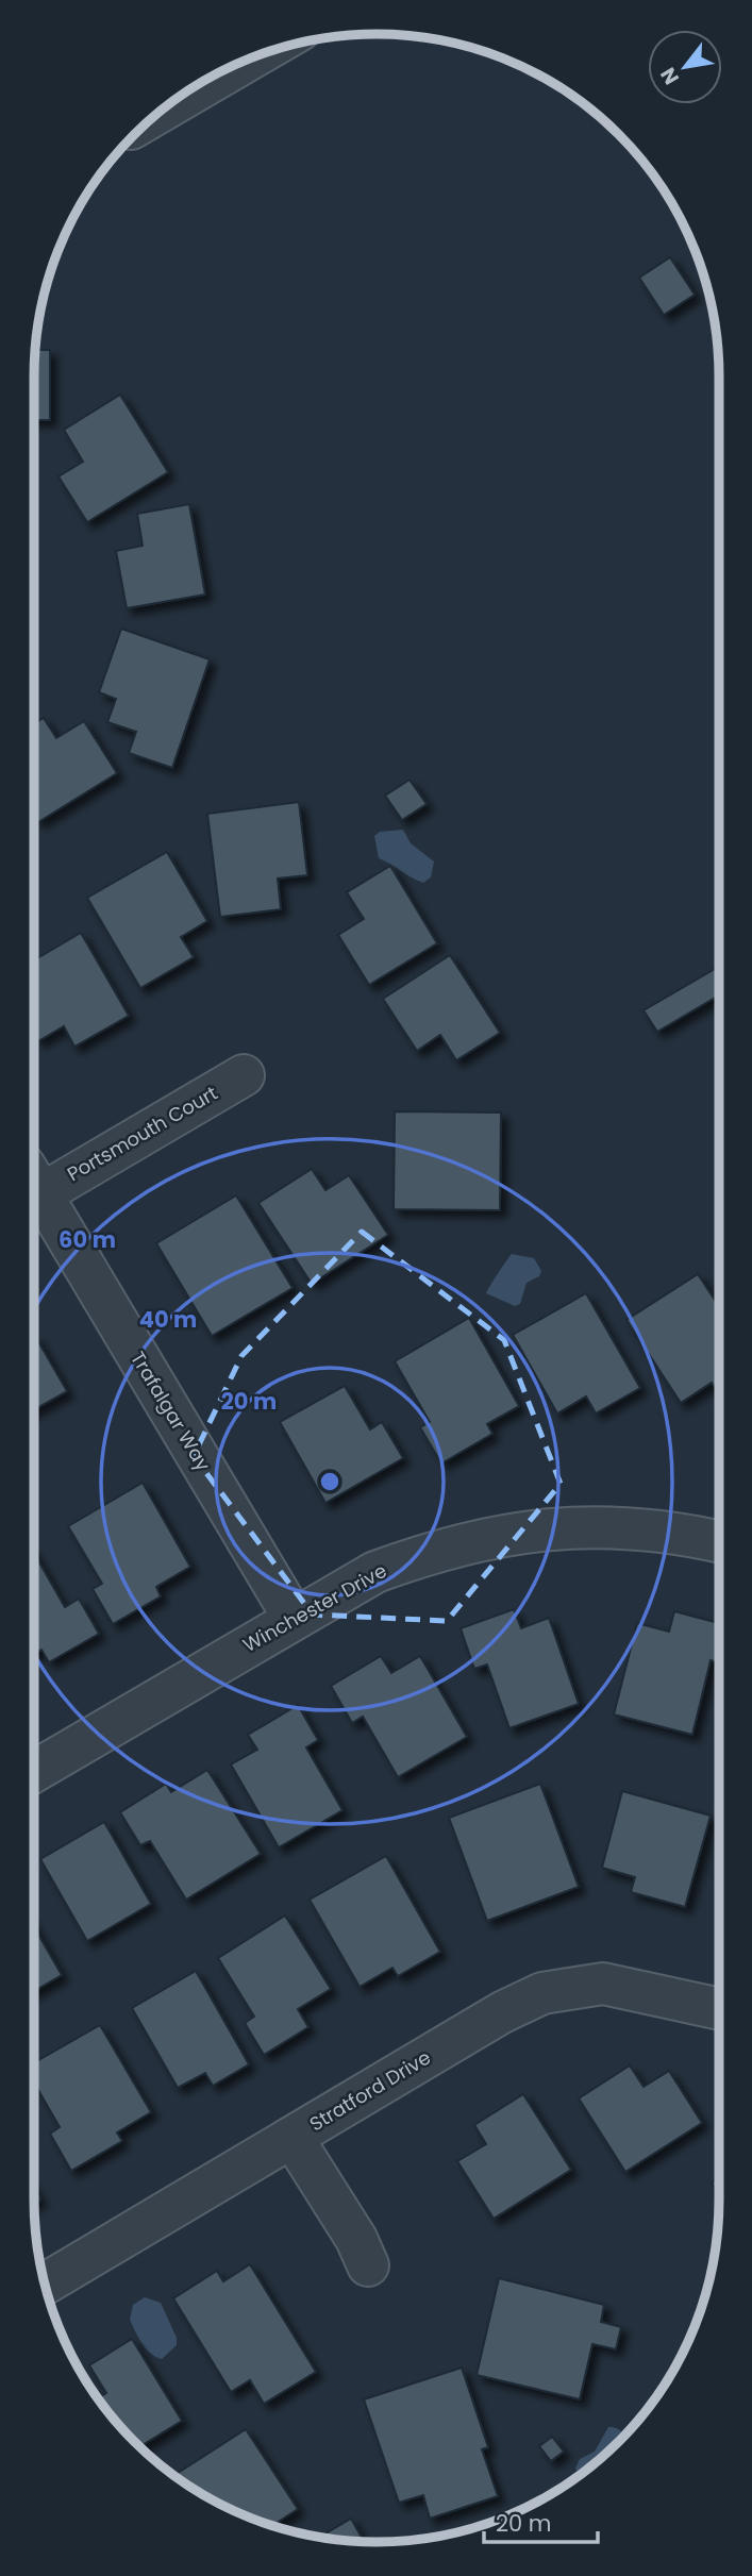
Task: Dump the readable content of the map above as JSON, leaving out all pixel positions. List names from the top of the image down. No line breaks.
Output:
{"streets":{"street":["Portsmouth Court","Trafalgar Way","Winchester Drive","Stratford Drive"]},"crossings":[["Trafalgar Way","Winchester Drive"]],"scale_bar":"20 m","north":"bottom left","rings":["60 m","40 m","20 m"]}
